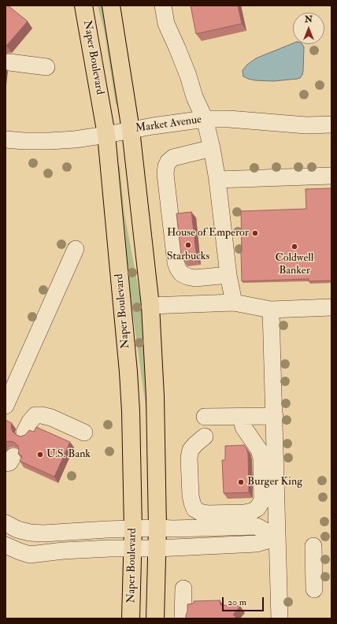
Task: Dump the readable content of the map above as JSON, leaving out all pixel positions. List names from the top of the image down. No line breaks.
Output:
{"streets":{"main road":["Naper Boulevard"],"street":["Market Avenue"]},"crossings":[["Naper Boulevard","Market Avenue"]],"places":["House of Emperor","Starbucks","Coldwell Banker","U.S. Bank","Burger King"],"scale_bar":"20 m","north":"top"}
